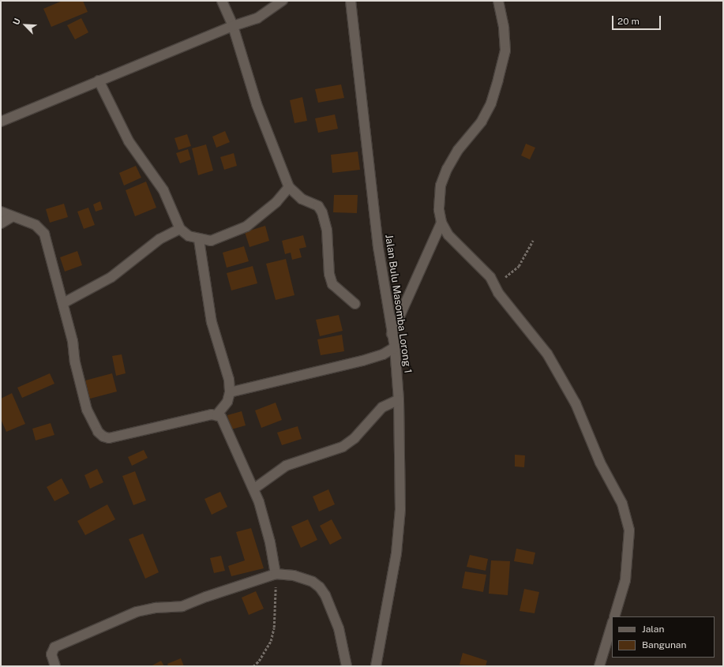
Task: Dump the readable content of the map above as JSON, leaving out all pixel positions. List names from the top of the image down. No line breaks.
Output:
{"streets":{"street":["Jalan Bulu Masomba Lorong 1"]},"legend":["Jalan","Bangunan"],"scale_bar":"20 m","north":"top left"}
